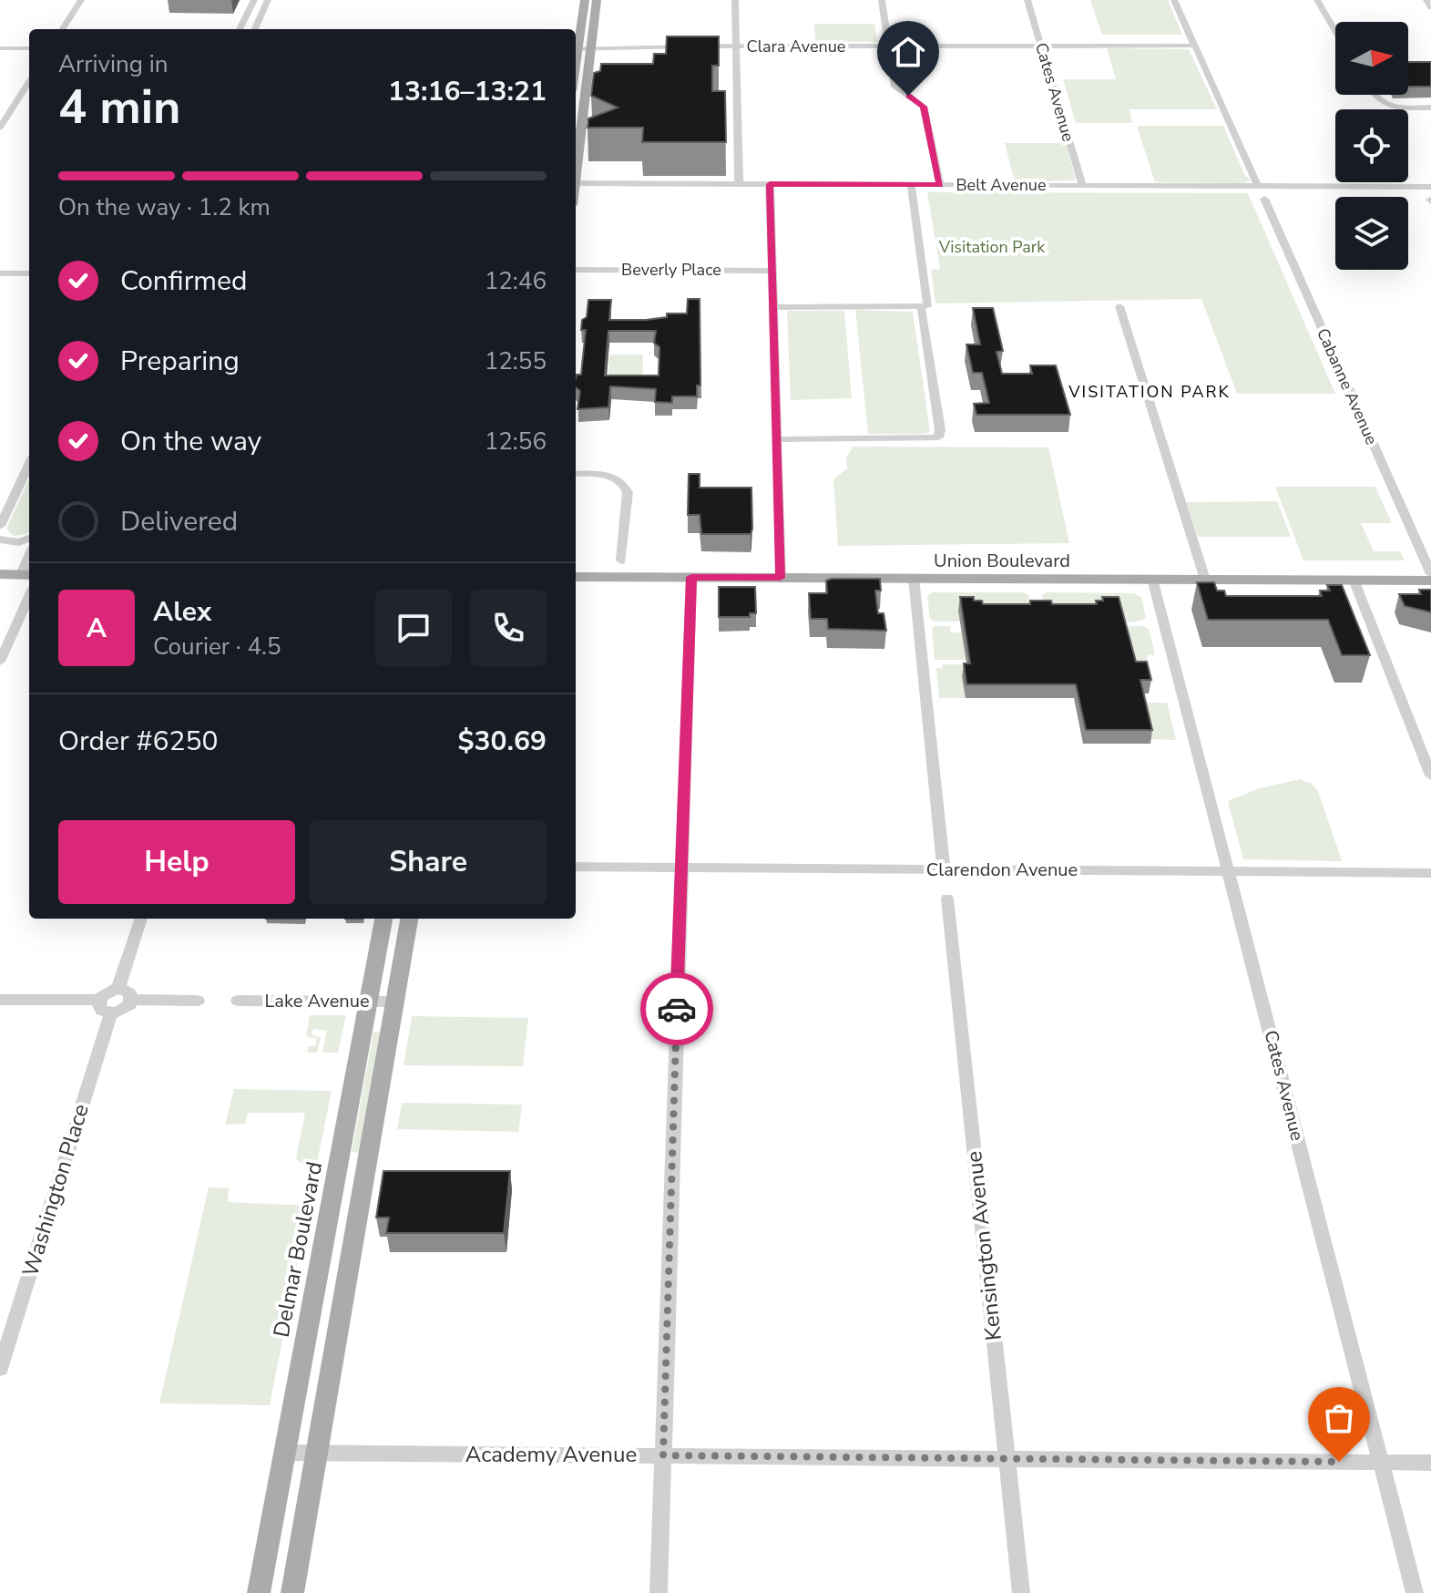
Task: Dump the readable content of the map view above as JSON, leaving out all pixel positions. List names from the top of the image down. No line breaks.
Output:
{"streets":{"main road":["Union Boulevard","Delmar Boulevard"],"street":["Clara Avenue","Cates Avenue","Belt Avenue","Beverly Place","Cabanne Avenue","Clarendon Avenue","Lake Avenue","Washington Place","Kensington Avenue","Academy Avenue"]},"crossings":[["Clara Avenue","Cates Avenue"],["Cates Avenue","Belt Avenue"],["Cates Avenue","Union Boulevard"],["Cates Avenue","Clarendon Avenue"],["Cates Avenue","Academy Avenue"],["Lake Avenue","Delmar Boulevard"],["Kensington Avenue","Academy Avenue"],["Delmar Boulevard","Academy Avenue"]],"districts":["VISITATION PARK"],"parks":["Visitation Park"],"north":"right","page":{"heading":["4 min","Arriving in","13:16–13:21"],"panel":["Alex","Courier · 4.5","Order #6250","$30.69"],"bar":"On the way · 1.2 km","list":[["Confirmed","12:46"],["Preparing","12:55"],["On the way","12:56"],"Delivered"],"round":"A","buttons":["Help","Share"]}}
